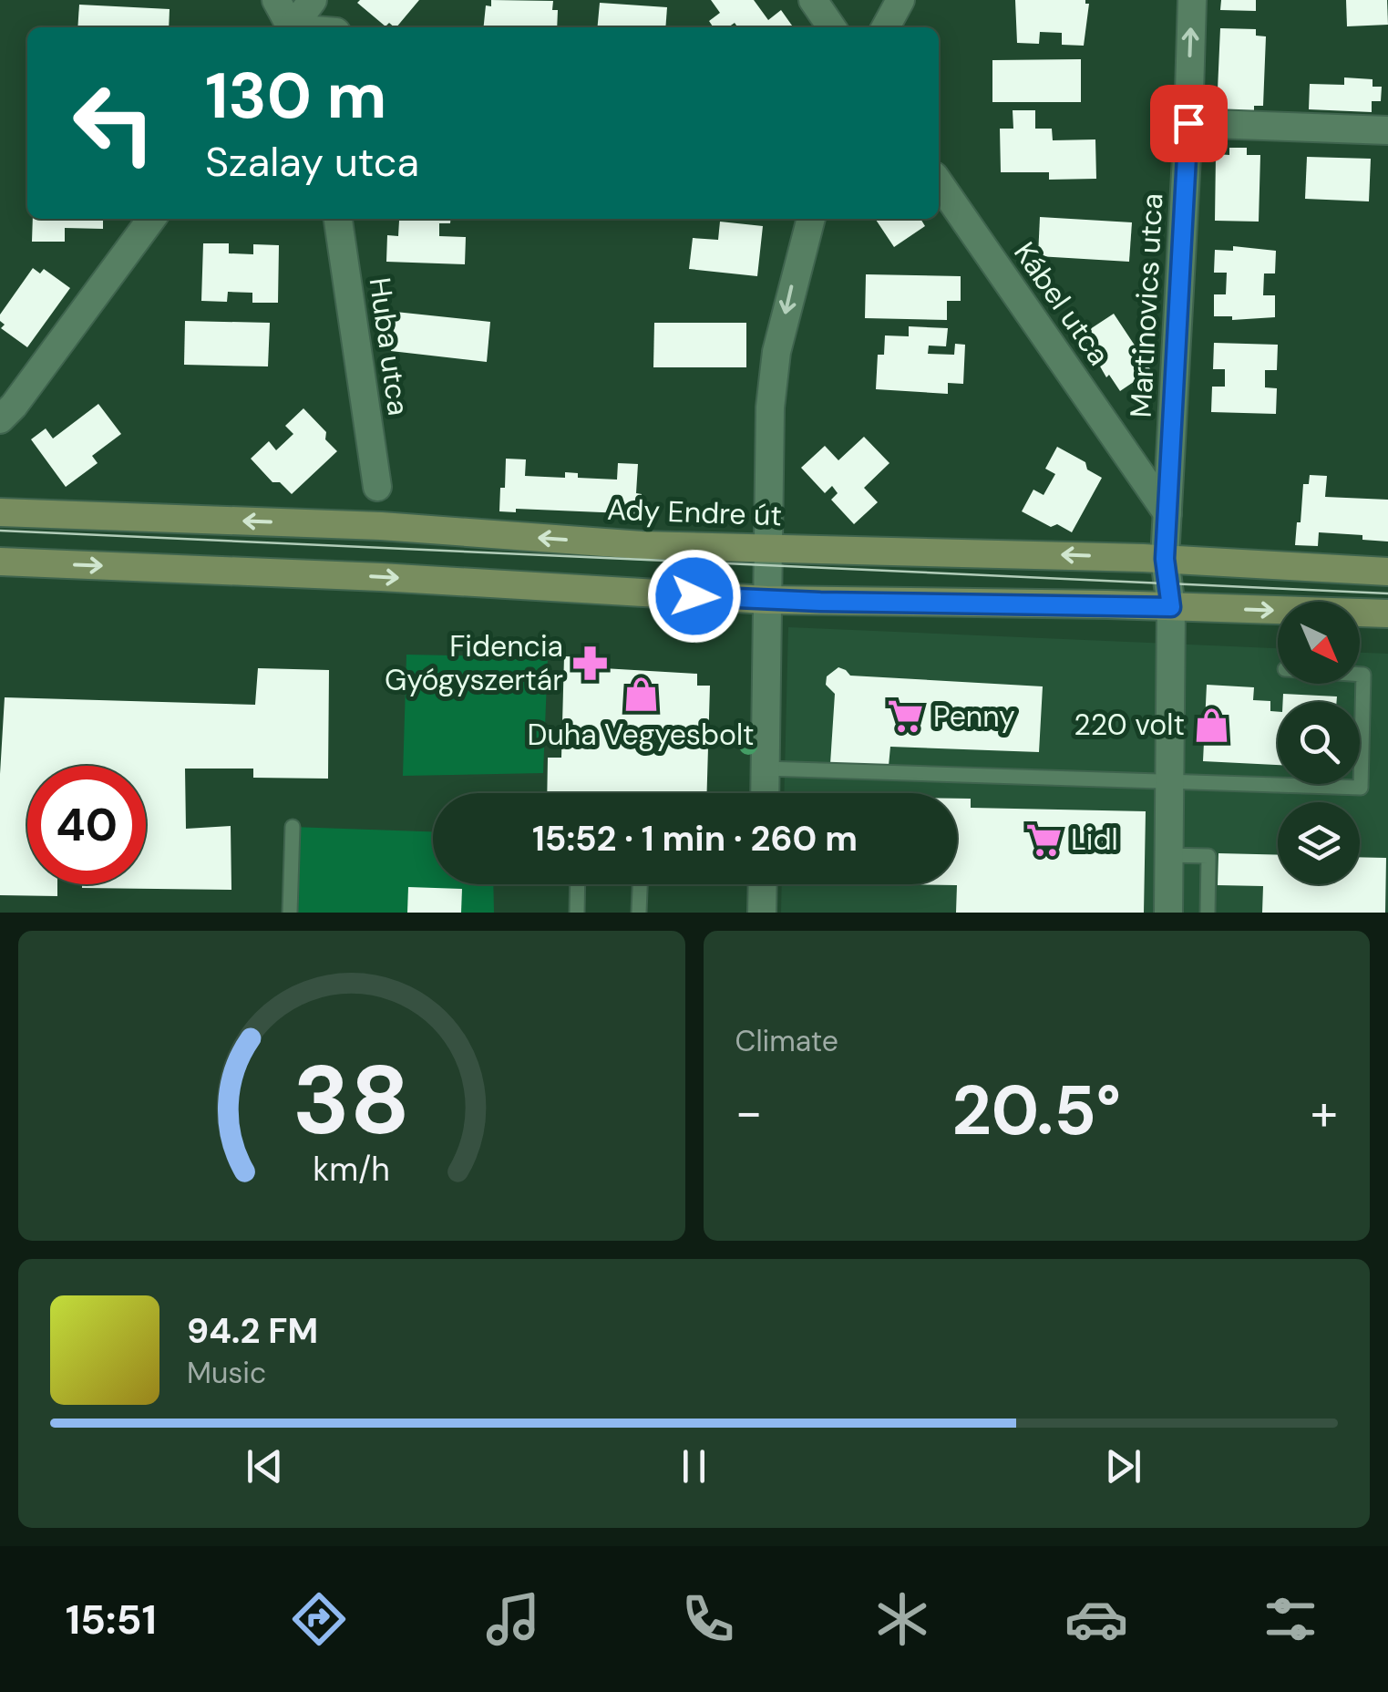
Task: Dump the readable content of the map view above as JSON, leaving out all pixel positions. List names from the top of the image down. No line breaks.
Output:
{"streets":{"street":["Kábel utca","Martinovics utca","Huba utca","Ady Endre út"]},"crossings":[["Kábel utca","Martinovics utca"],["Martinovics utca","Ady Endre út"]],"places":{"pharmacy":["Fidencia Gyógyszertár"],"shop":["Duha Vegyesbolt","220 volt"],"supermarket":["Penny","Lidl"]},"north":"bottom right","page":{"turn":["130 m","Szalay utca"],"limit":"40","trip":"15:52 · 1 min · 260 m","tile":"Climate","heat":["−","20.5°","+"],"song":["94.2 FM","Music"],"tabs":"15:51","gauge":["38","km/h"]}}
